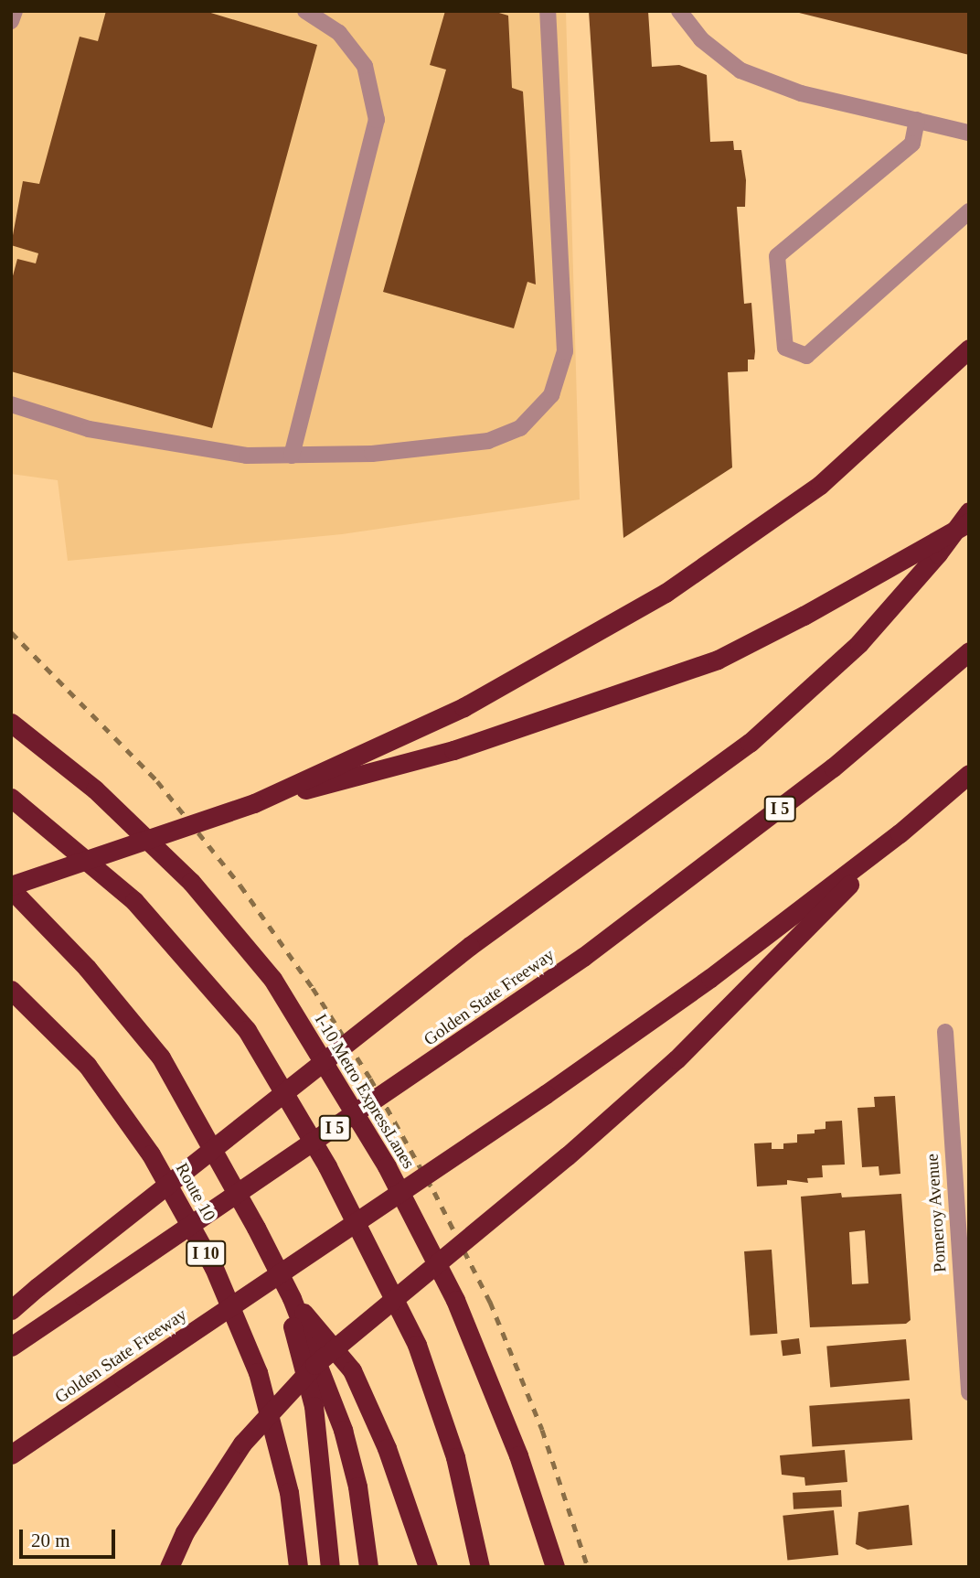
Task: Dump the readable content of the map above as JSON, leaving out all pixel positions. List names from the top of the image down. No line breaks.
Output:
{"streets":{"highway":["I 5","Golden State Freeway","I-10 Metro ExpressLanes","Route 10","I 10"],"street":["Pomeroy Avenue"]},"scale_bar":"20 m"}
